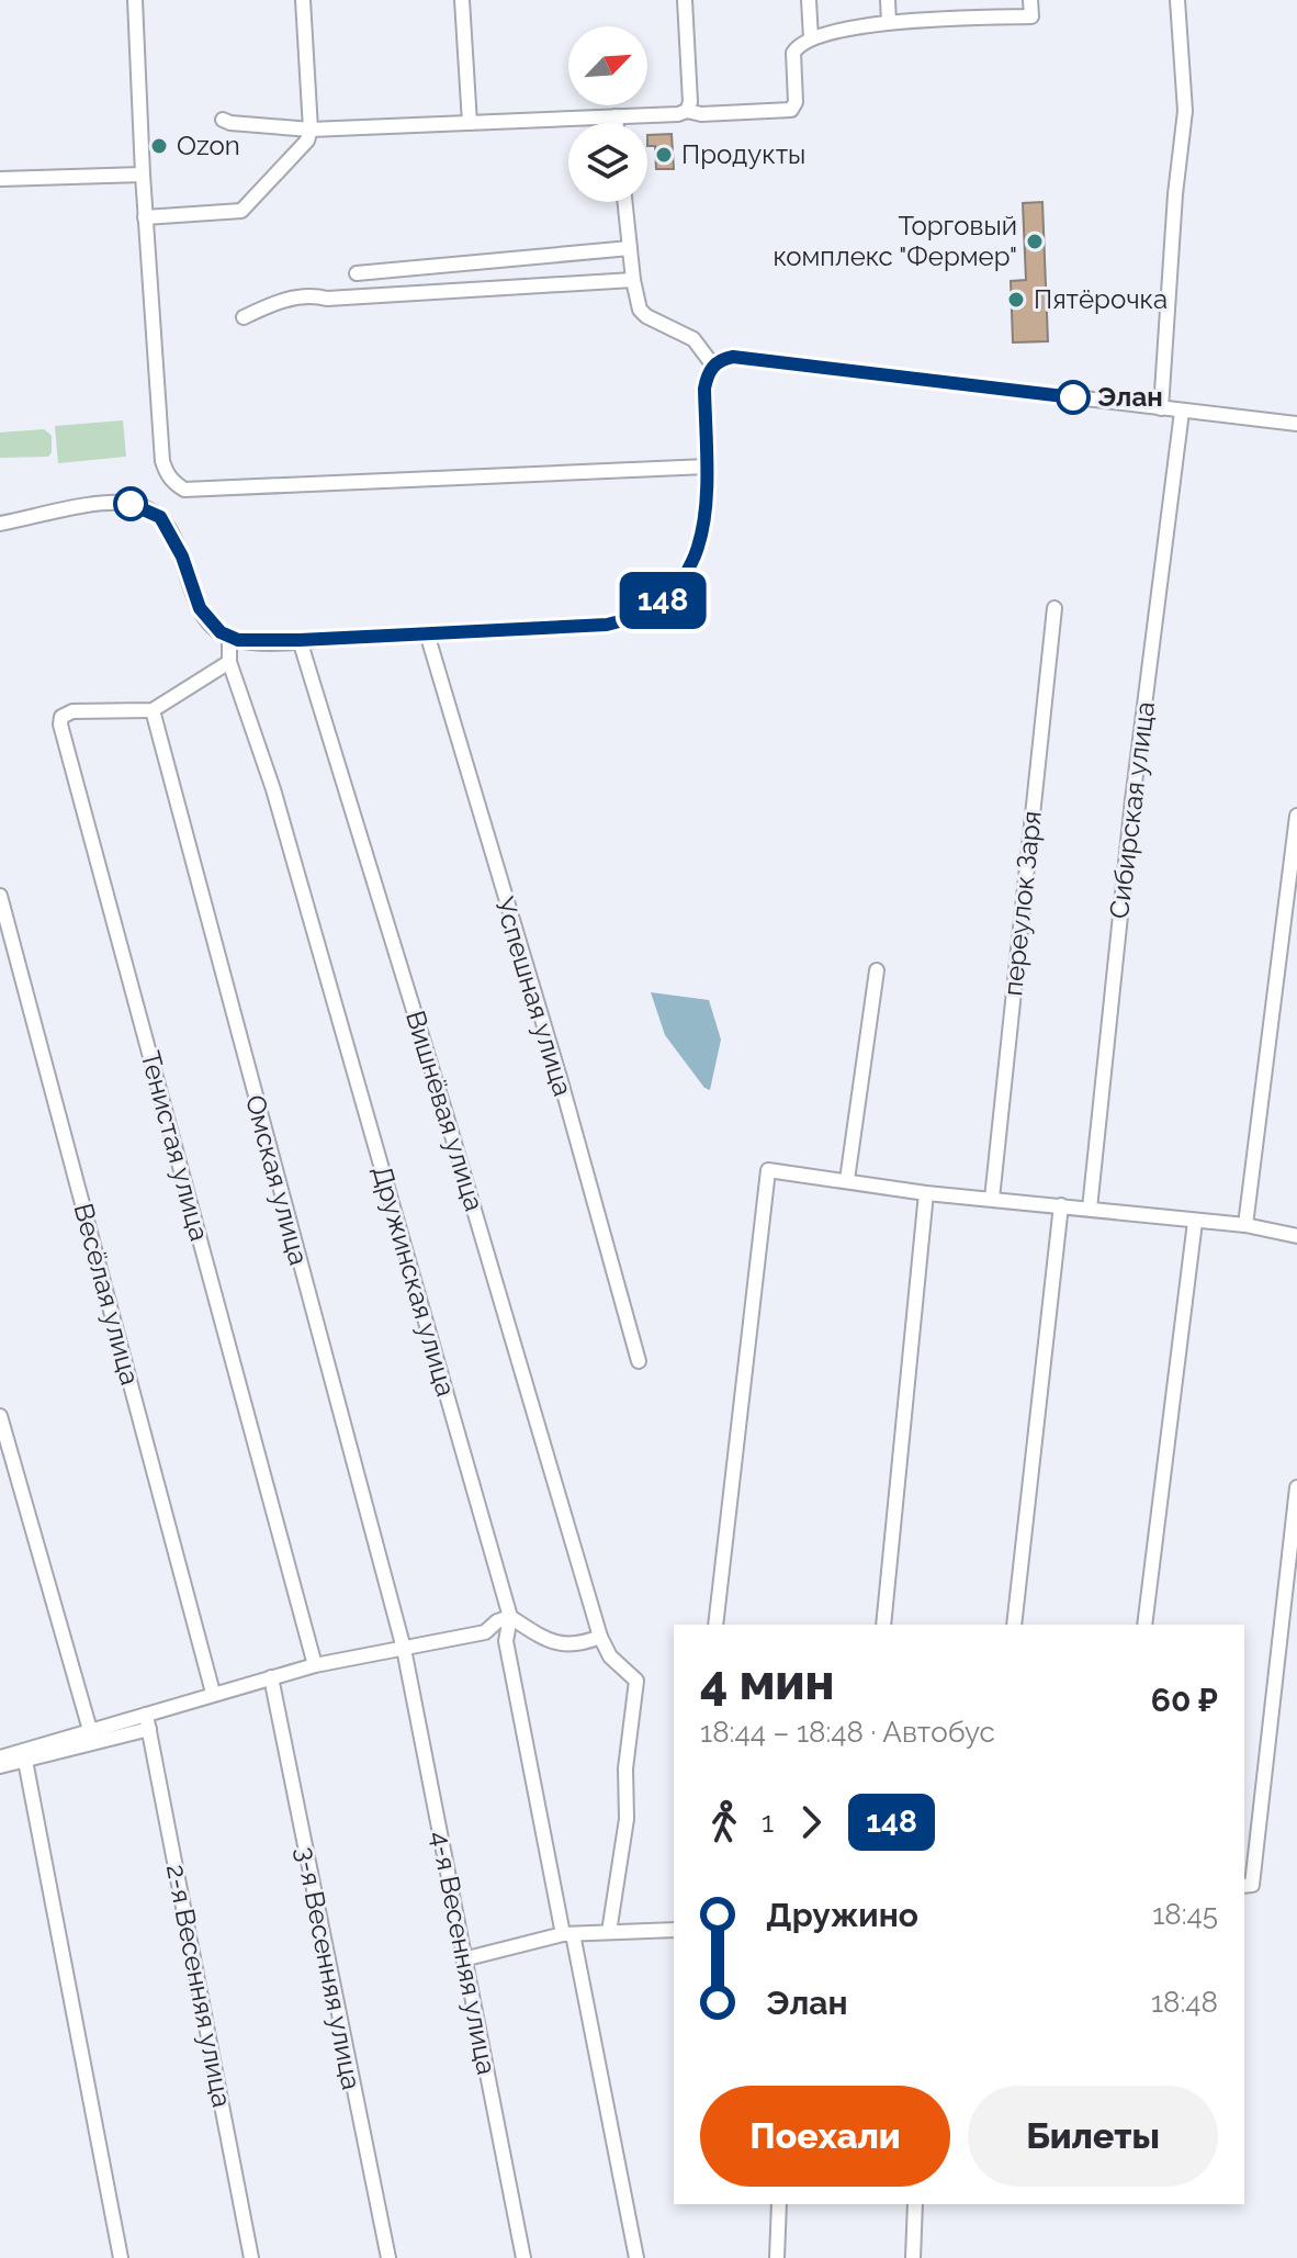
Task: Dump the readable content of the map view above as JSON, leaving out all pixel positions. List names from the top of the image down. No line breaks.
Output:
{"streets":{"street":["Сибирская улица","переулок Заря","Успешная улица","Вишнёвая улица","Тенистая улица","Омская улица","Дружинская улица","Весёлая улица","4-я Весенняя улица","3-я Весенняя улица","2-я Весенняя улица"]},"crossings":[["Тенистая улица","Омская улица"],["Омская улица","4-я Весенняя улица"]],"places":["Ozon","Продукты","Торговый комплекс \"Фермер\"","Пятёрочка","Элан"],"lines":["bus line 148"],"north":"top right","page":{"on_map":"148","heading":["4 мин","18:44 – 18:48 · Автобус","60 ₽"],"legs":["1","148"],"list":[{"name":"Дружино","value":"18:45"},{"name":"Элан","value":"18:48"}],"buttons":["Поехали","Билеты"]}}
